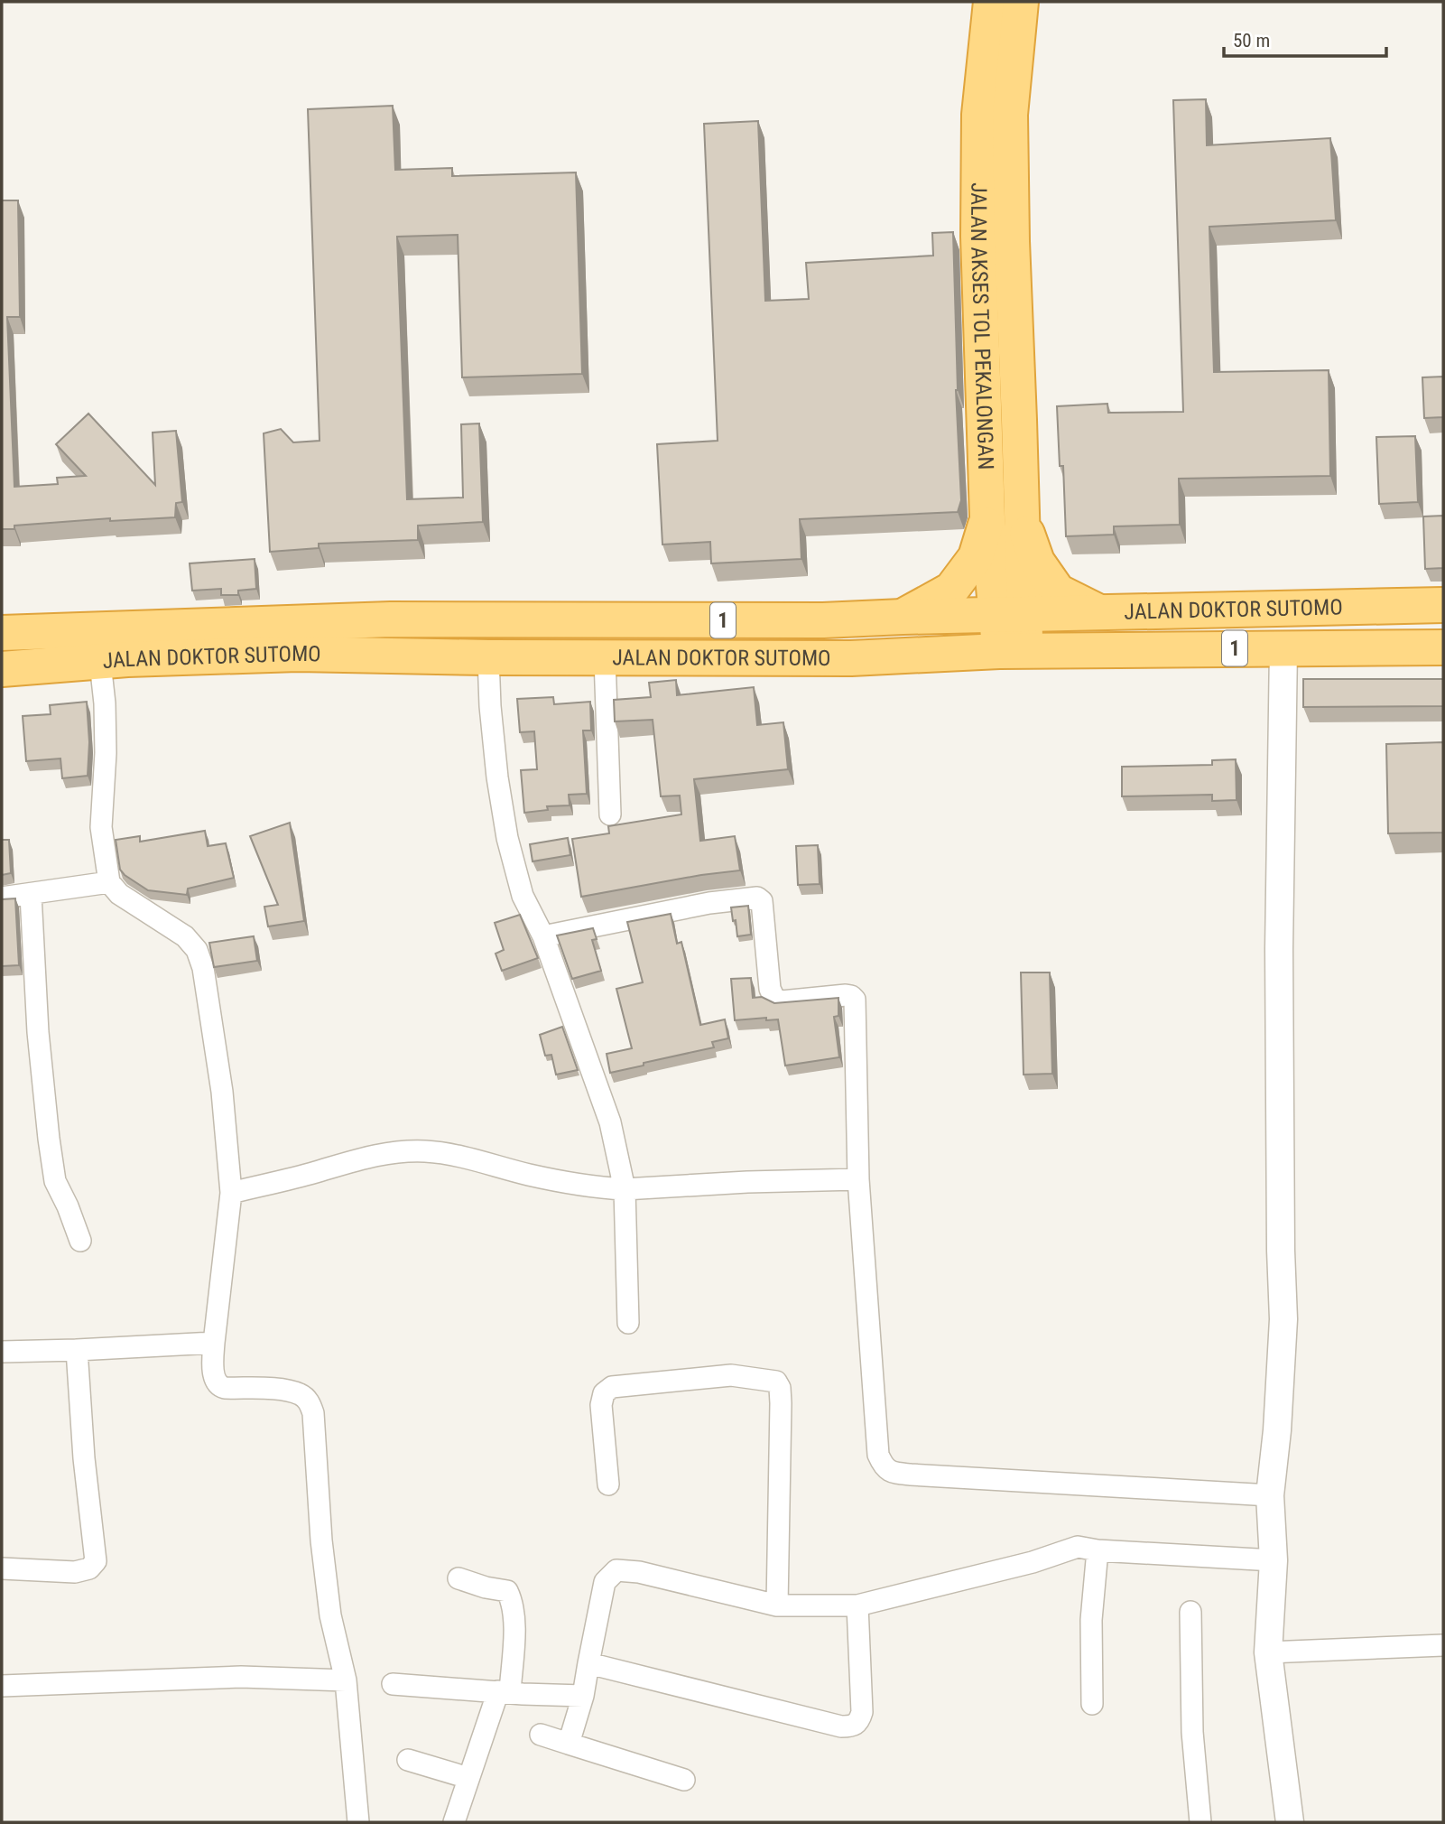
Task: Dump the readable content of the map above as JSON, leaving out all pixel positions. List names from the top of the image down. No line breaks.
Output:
{"streets":{"highway":["JALAN AKSES TOL PEKALONGAN","JALAN DOKTOR SUTOMO","1"]},"crossings":[["JALAN AKSES TOL PEKALONGAN","JALAN DOKTOR SUTOMO"]],"scale_bar":"50 m"}
